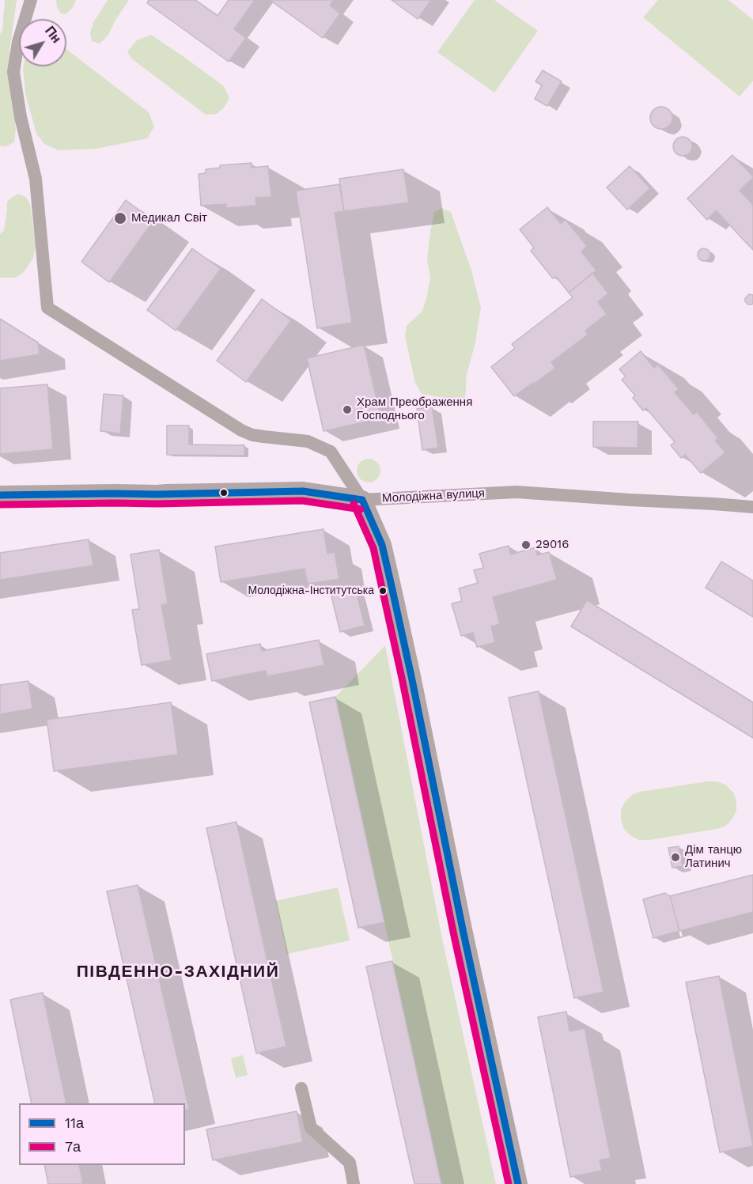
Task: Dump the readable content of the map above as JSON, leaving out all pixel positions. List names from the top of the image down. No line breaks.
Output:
{"streets":{"street":["Молодіжна вулиця"]},"districts":["ПІВДЕННО-ЗАХІДНИЙ"],"places":["Медикал Світ","Храм Преображення Господнього","29016","Молодіжна-Інститутська","Дім танцю Латинич"],"lines":["transit line 11а","transit line 7а"],"legend":["11а","7а"],"north":"top right"}
